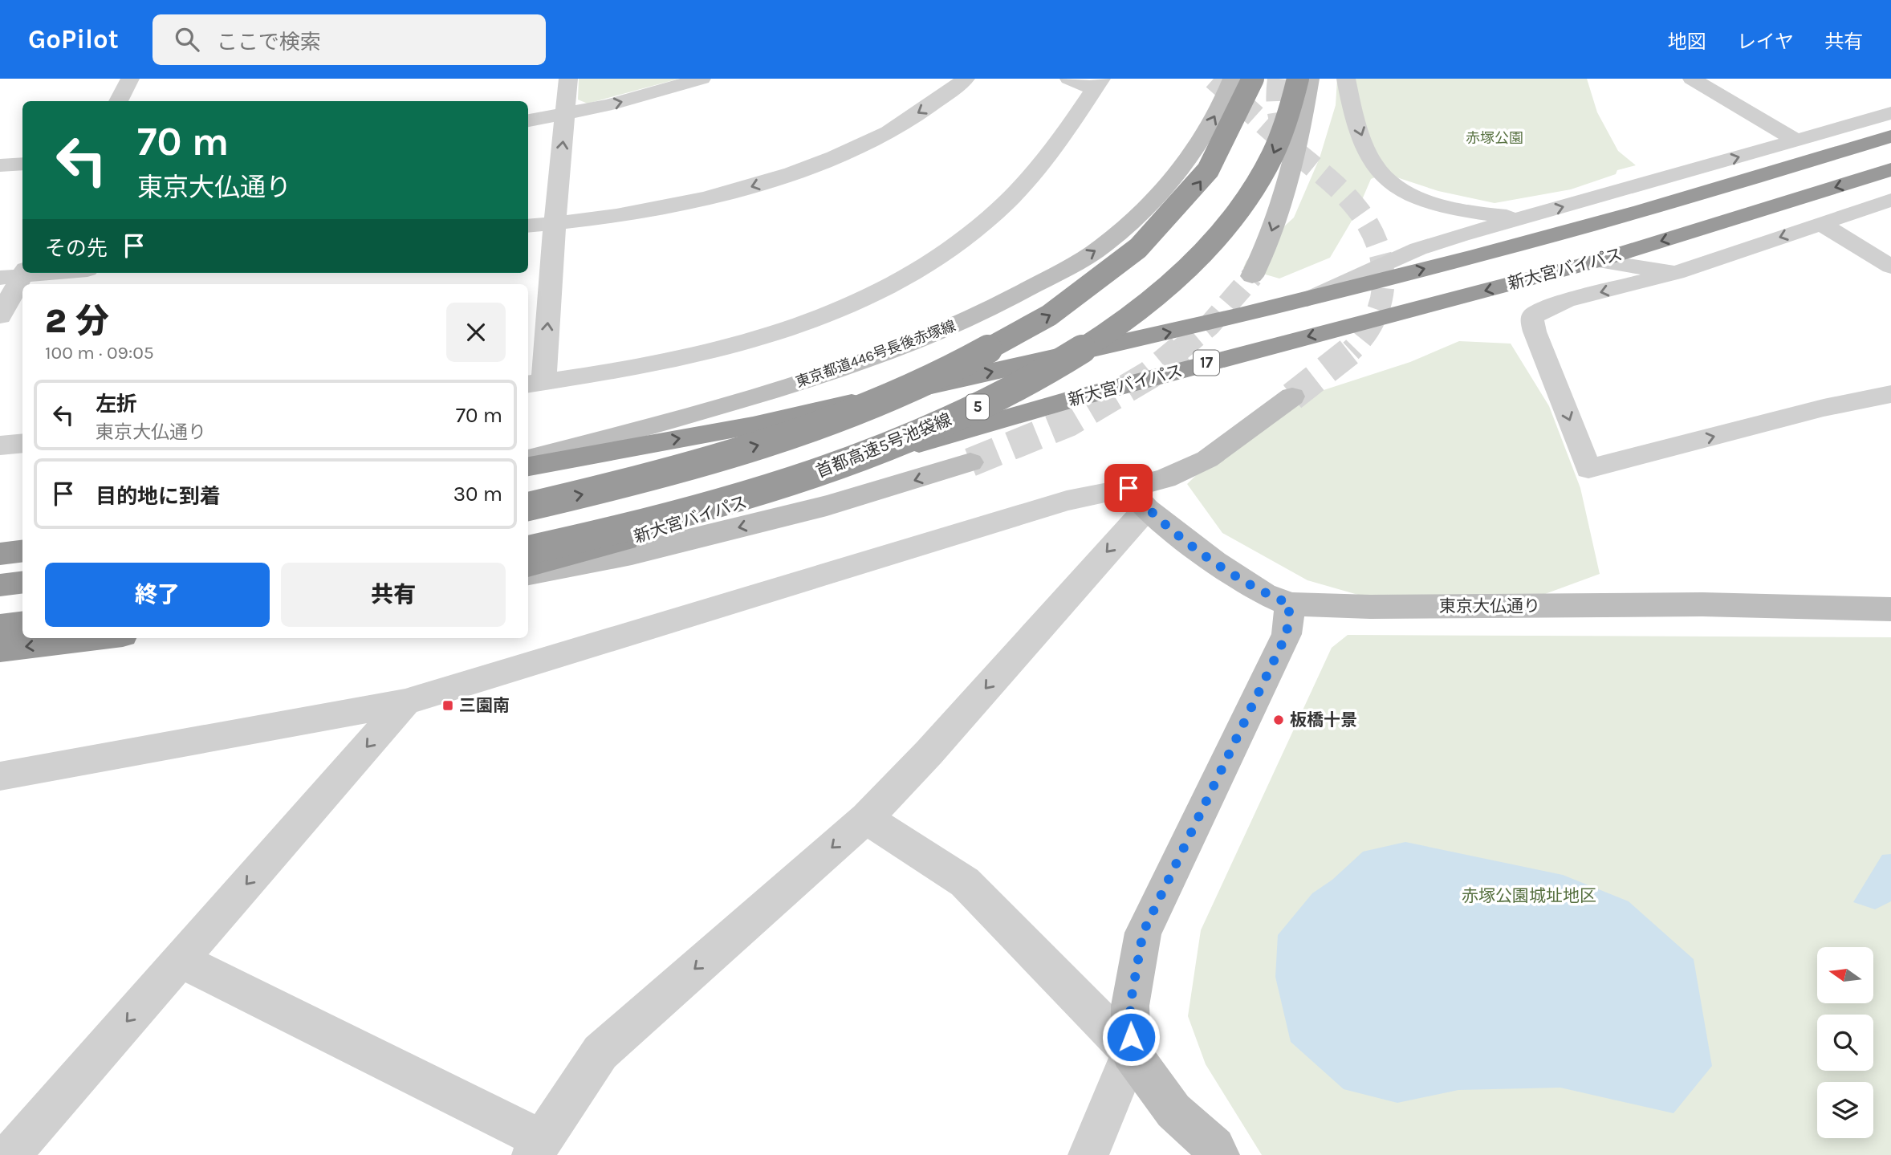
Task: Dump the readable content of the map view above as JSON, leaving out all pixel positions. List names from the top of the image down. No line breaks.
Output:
{"streets":{"highway":["新大宮バイパス","17","5","首都高速5号池袋線"],"main road":["東京都道446号長後赤塚線","東京大仏通り"]},"crossings":[["新大宮バイパス","17"]],"parks":["赤塚公園","赤塚公園城址地区"],"places":{"transit":["三園南"],"other":["板橋十景"]},"north":"left","page":{"header":"GoPilot","search":"ここで検索","nav":["地図","レイヤ","共有"],"turn":["70 m","東京大仏通り"],"then":"その先","heading":["2 分","100 m · 09:05"],"list":[{"name":"左折","note":"東京大仏通り","value":"70 m"},{"name":"目的地に到着","value":"30 m"}],"buttons":["終了","共有"]}}
